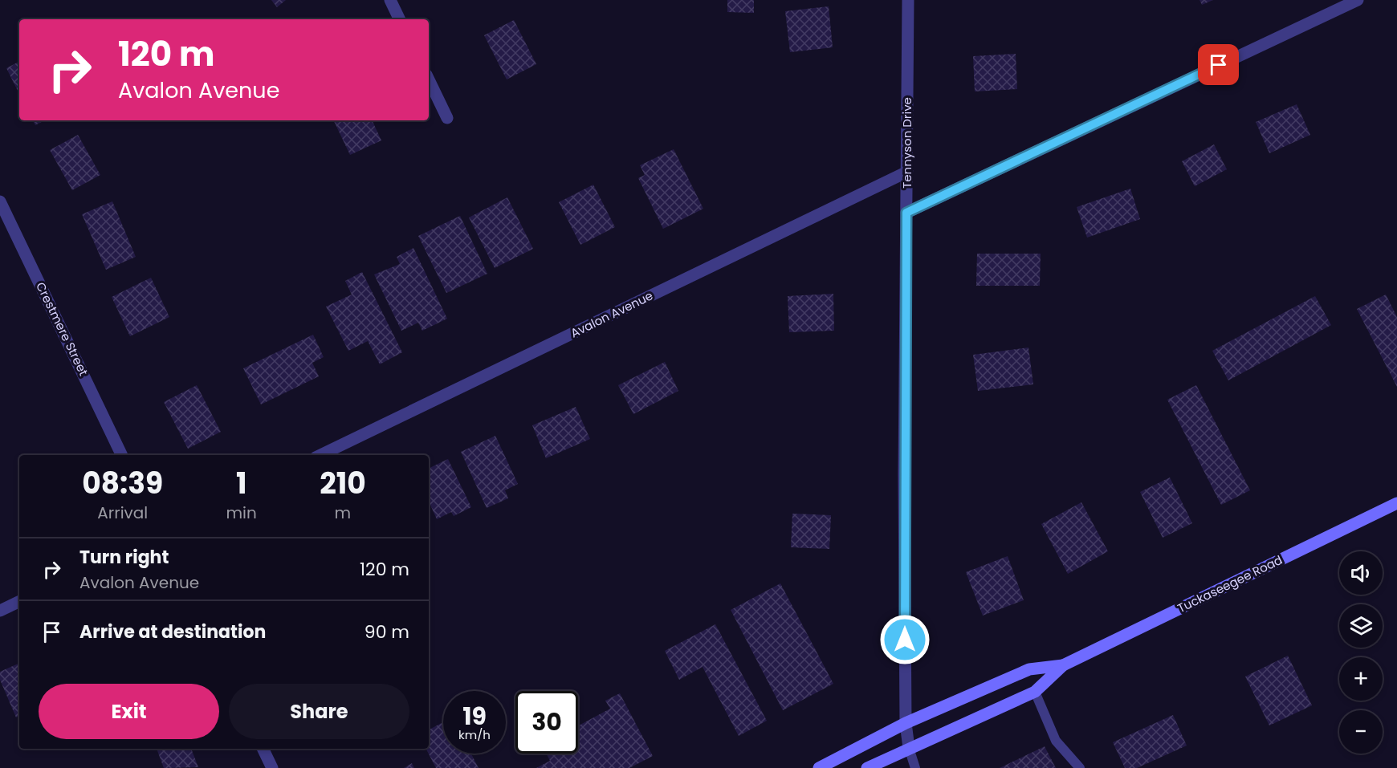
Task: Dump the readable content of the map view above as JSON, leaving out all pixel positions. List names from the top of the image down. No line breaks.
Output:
{"streets":{"main road":["Tuckaseegee Road"],"street":["Tennyson Drive","Avalon Avenue","Crestmere Street"]},"crossings":[["Tennyson Drive","Avalon Avenue"],["Tennyson Drive","Tuckaseegee Road"]],"page":{"turn":["120 m","Avalon Avenue"],"eta":["08:39","Arrival","1","min","210","m"],"list":[{"name":"Turn right","note":"Avalon Avenue","value":"120 m"},{"name":"Arrive at destination","value":"90 m"}],"map_buttons":["+","−"],"buttons":["Exit","Share"],"speed":"19 km/h","limit":"30"}}
